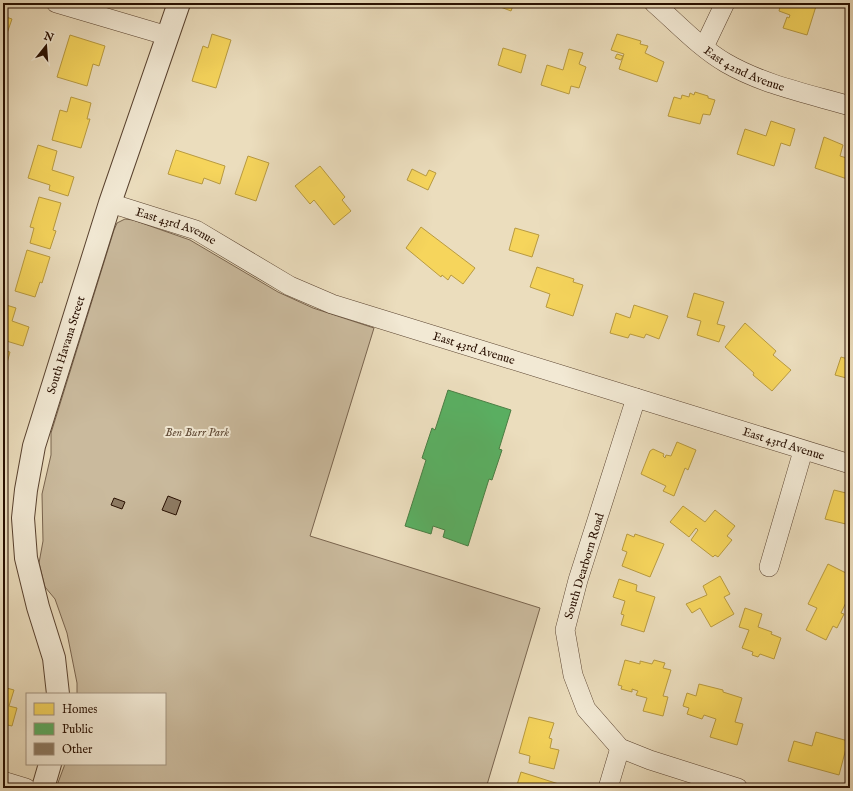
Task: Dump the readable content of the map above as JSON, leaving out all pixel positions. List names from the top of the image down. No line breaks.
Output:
{"streets":{"street":["East 42nd Avenue","East 43rd Avenue","South Havana Street","South Dearborn Road"]},"crossings":[["East 43rd Avenue","South Havana Street"],["East 43rd Avenue","South Dearborn Road"]],"parks":["Ben Burr Park"],"legend":["Homes","Public","Other"],"north":"top"}
